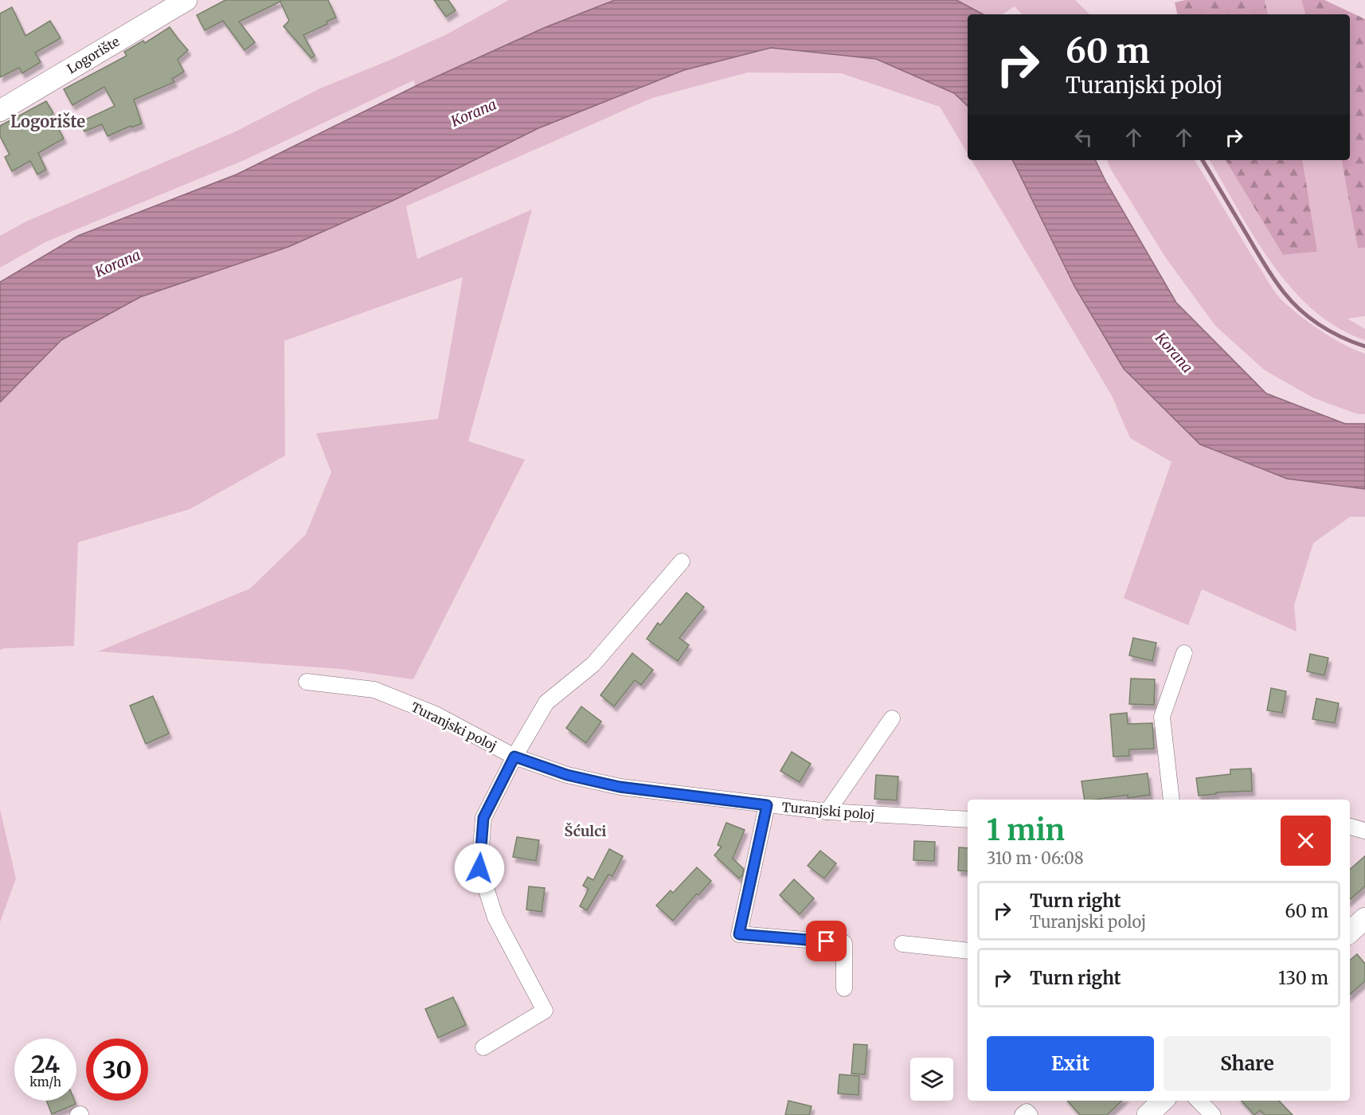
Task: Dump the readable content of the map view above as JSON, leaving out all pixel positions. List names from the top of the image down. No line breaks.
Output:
{"streets":{"main road":["Logorište"],"street":["Turanjski poloj"]},"districts":["Logorište","Šćulci"],"water":["Korana"],"page":{"turn":["60 m","Turanjski poloj"],"heading":["1 min","310 m · 06:08"],"list":[{"name":"Turn right","note":"Turanjski poloj","value":"60 m"},{"name":"Turn right","value":"130 m"}],"buttons":["Exit","Share"],"speed":"24 km/h","limit":"30"}}
